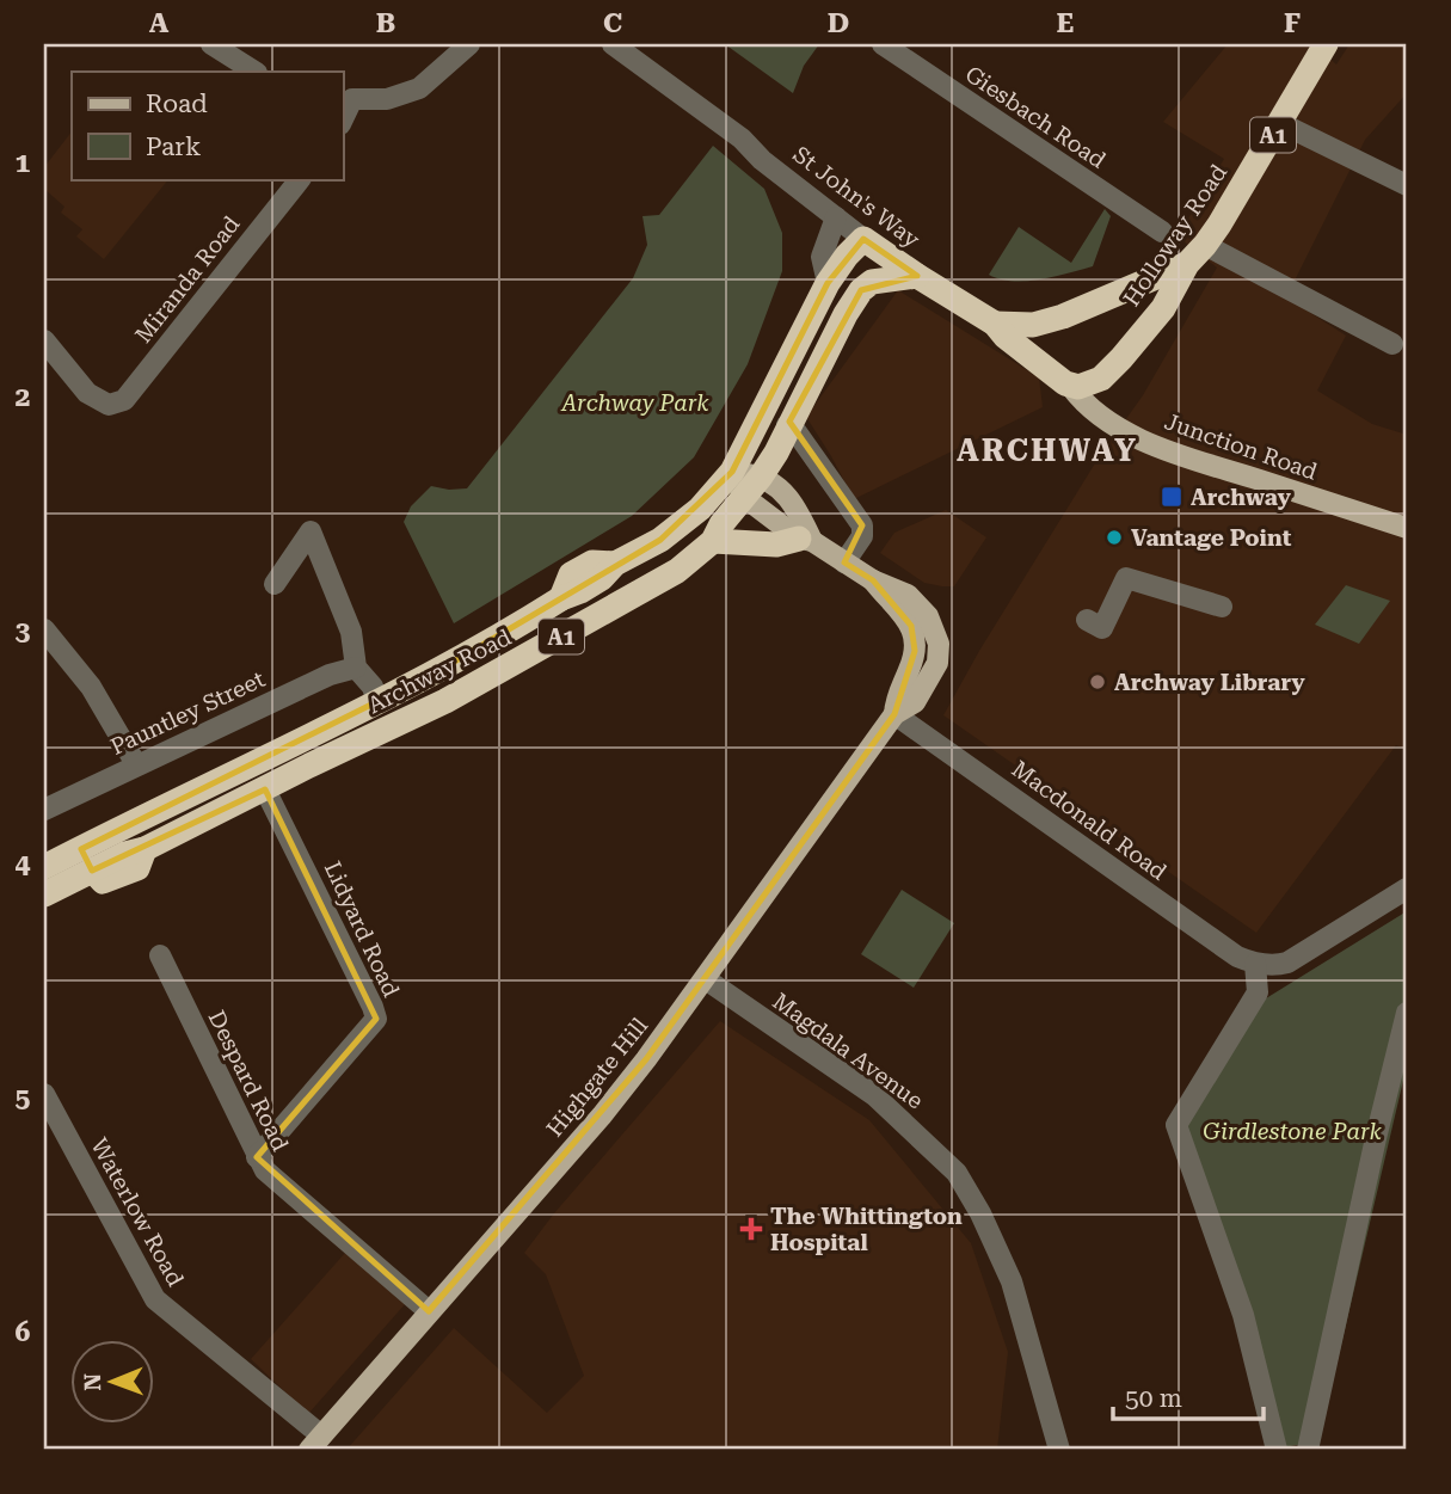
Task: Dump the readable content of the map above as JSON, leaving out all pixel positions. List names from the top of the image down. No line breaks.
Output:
{"streets":{"highway":["A1","St John's Way","Holloway Road","Archway Road"],"main road":["Junction Road","Highgate Hill"],"street":["Giesbach Road","Miranda Road","Pauntley Street","Macdonald Road","Lidyard Road","Magdala Avenue","Despard Road","Waterlow Road"]},"crossings":[["A1","St John's Way"],["A1","Holloway Road"],["St John's Way","Holloway Road"],["St John's Way","Junction Road"],["St John's Way","Archway Road"],["Holloway Road","Junction Road"],["Archway Road","Lidyard Road"],["Macdonald Road","Highgate Hill"],["Lidyard Road","Despard Road"],["Magdala Avenue","Highgate Hill"],["Highgate Hill","Despard Road"],["Highgate Hill","Waterlow Road"]],"districts":["ARCHWAY"],"parks":["Archway Park","Girdlestone Park"],"places":{"transit":["Archway"],"other":["Vantage Point","Archway Library"],"health":["The Whittington Hospital"]},"legend":["Road","Park"],"scale_bar":"50 m","north":"left","grid":{"columns":["A","B","C","D","E","F"],"rows":["1","2","3","4","5","6"]}}
